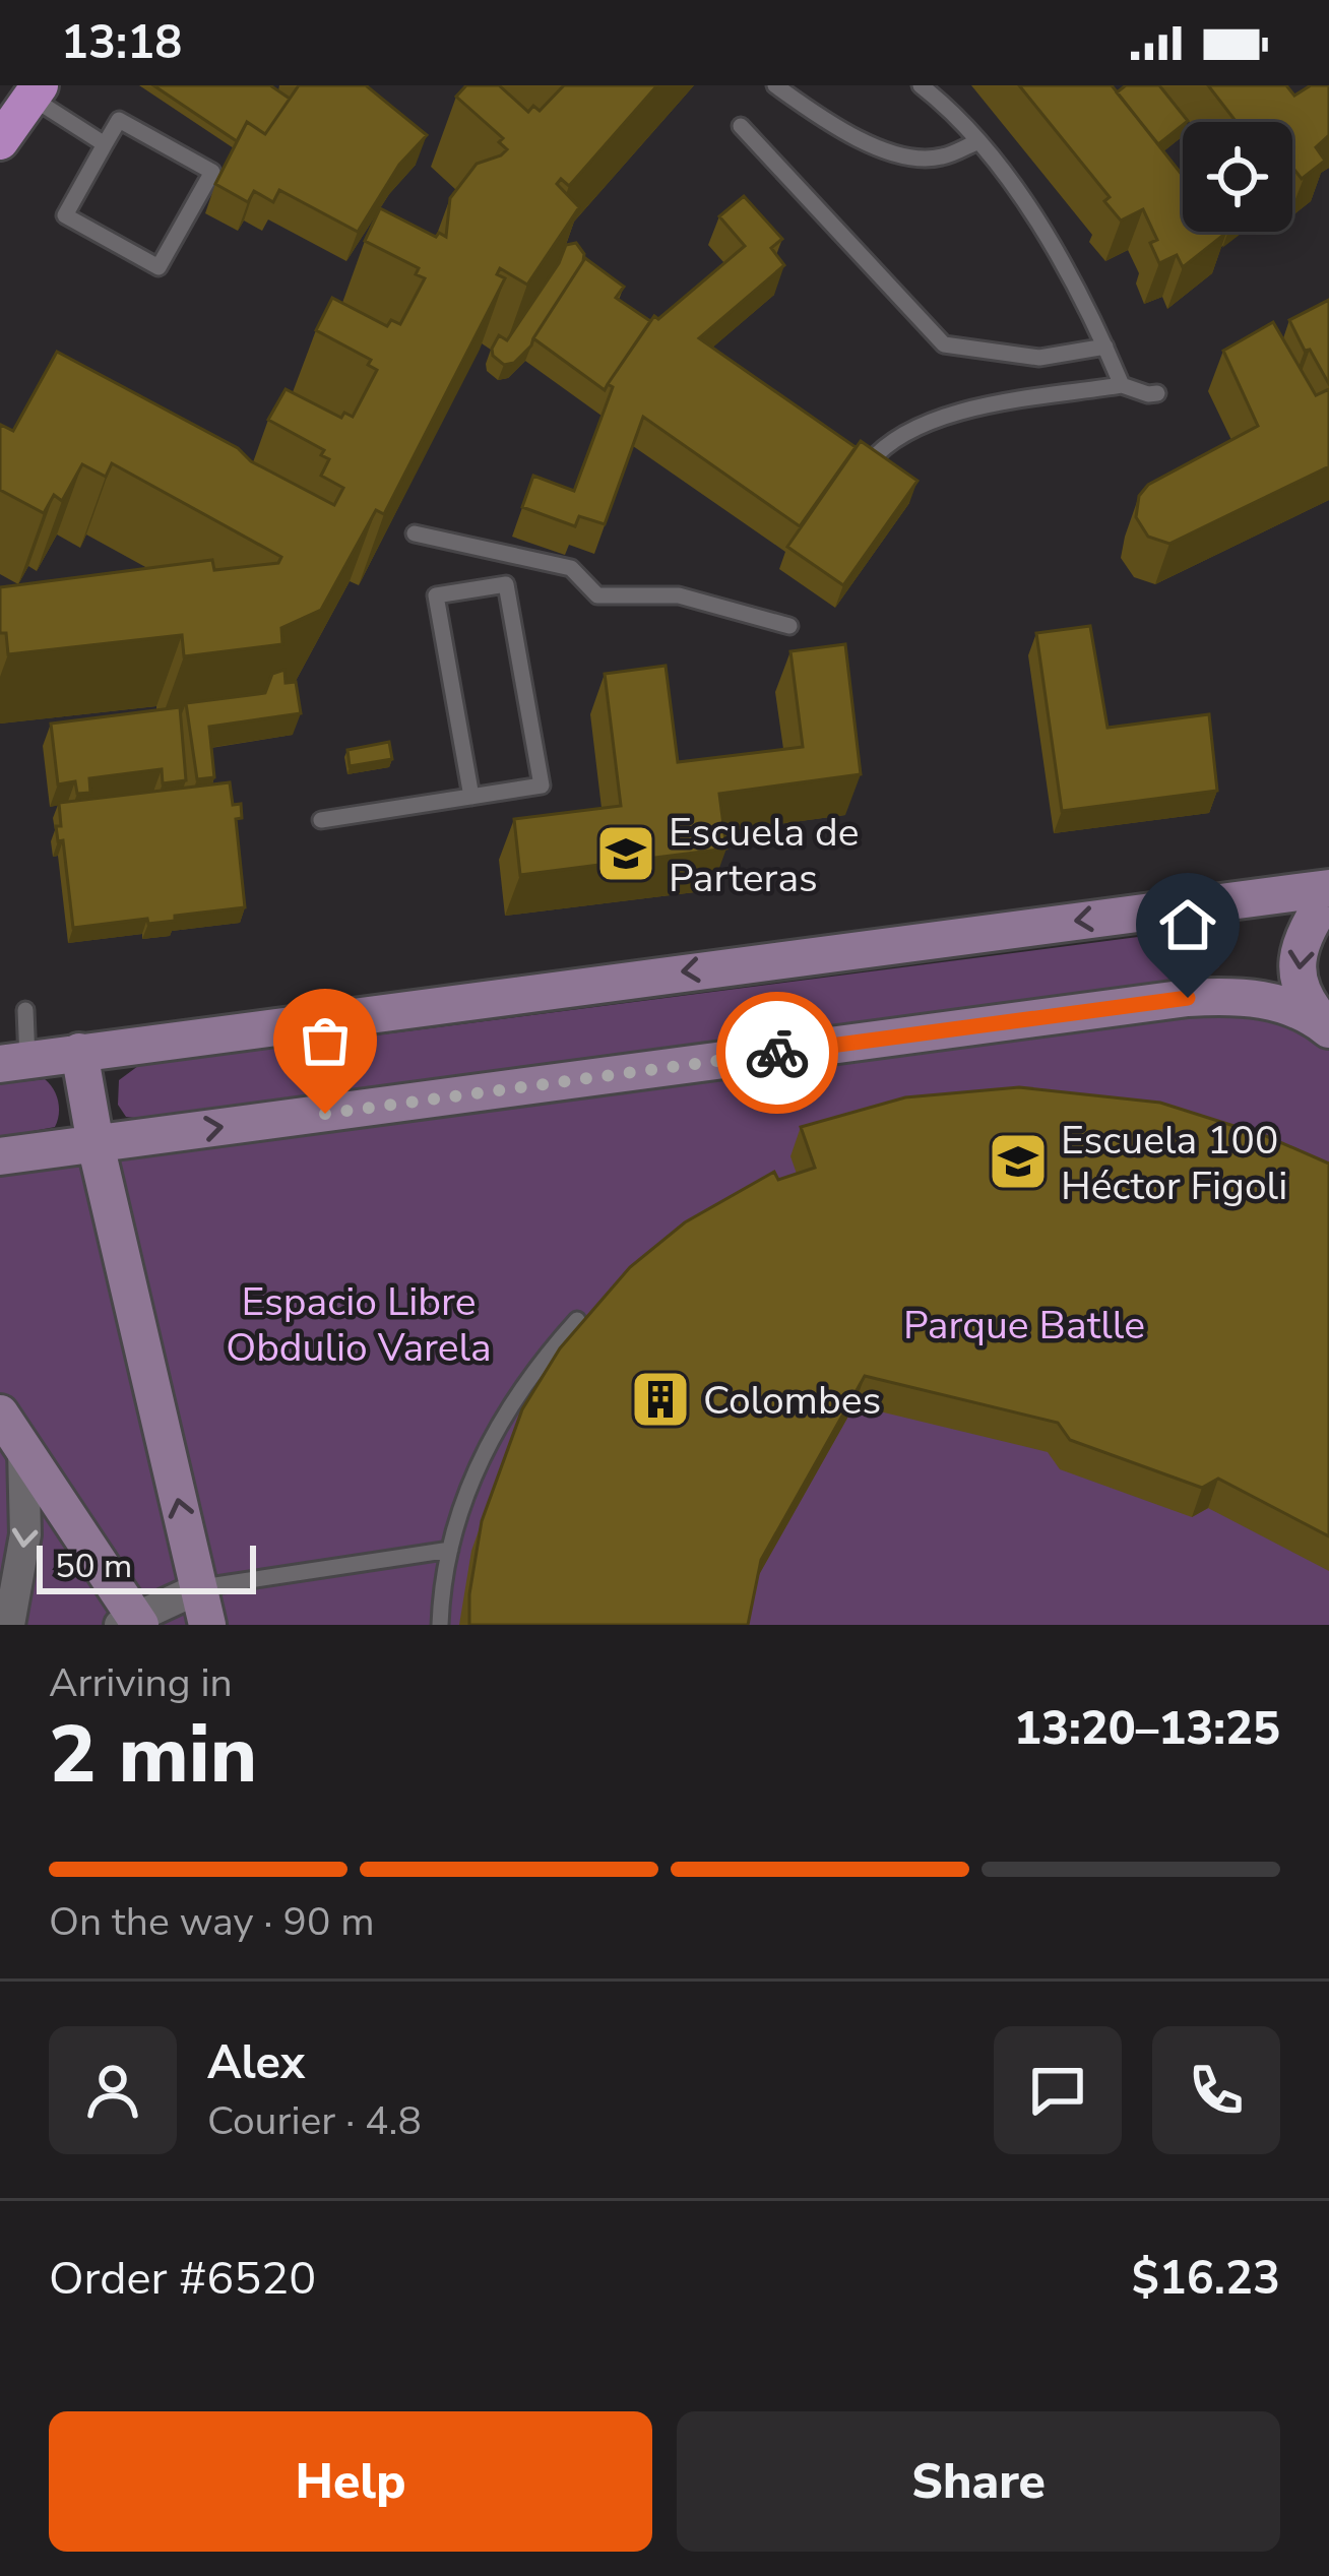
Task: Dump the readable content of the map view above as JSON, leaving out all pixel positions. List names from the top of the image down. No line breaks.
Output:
{"parks":["Espacio Libre Obdulio Varela","Parque Batlle"],"places":{"school or university":["Escuela de Parteras","Escuela 100 Héctor Figoli"],"building":["Colombes"]},"scale_bar":"50 m","page":{"status":"13:18","scale":"50 m","heading":["2 min","Arriving in","13:20–13:25"],"panel":["Alex","Courier · 4.8","Order #6520","$16.23"],"bar":"On the way · 90 m","buttons":["Help","Share"]}}
